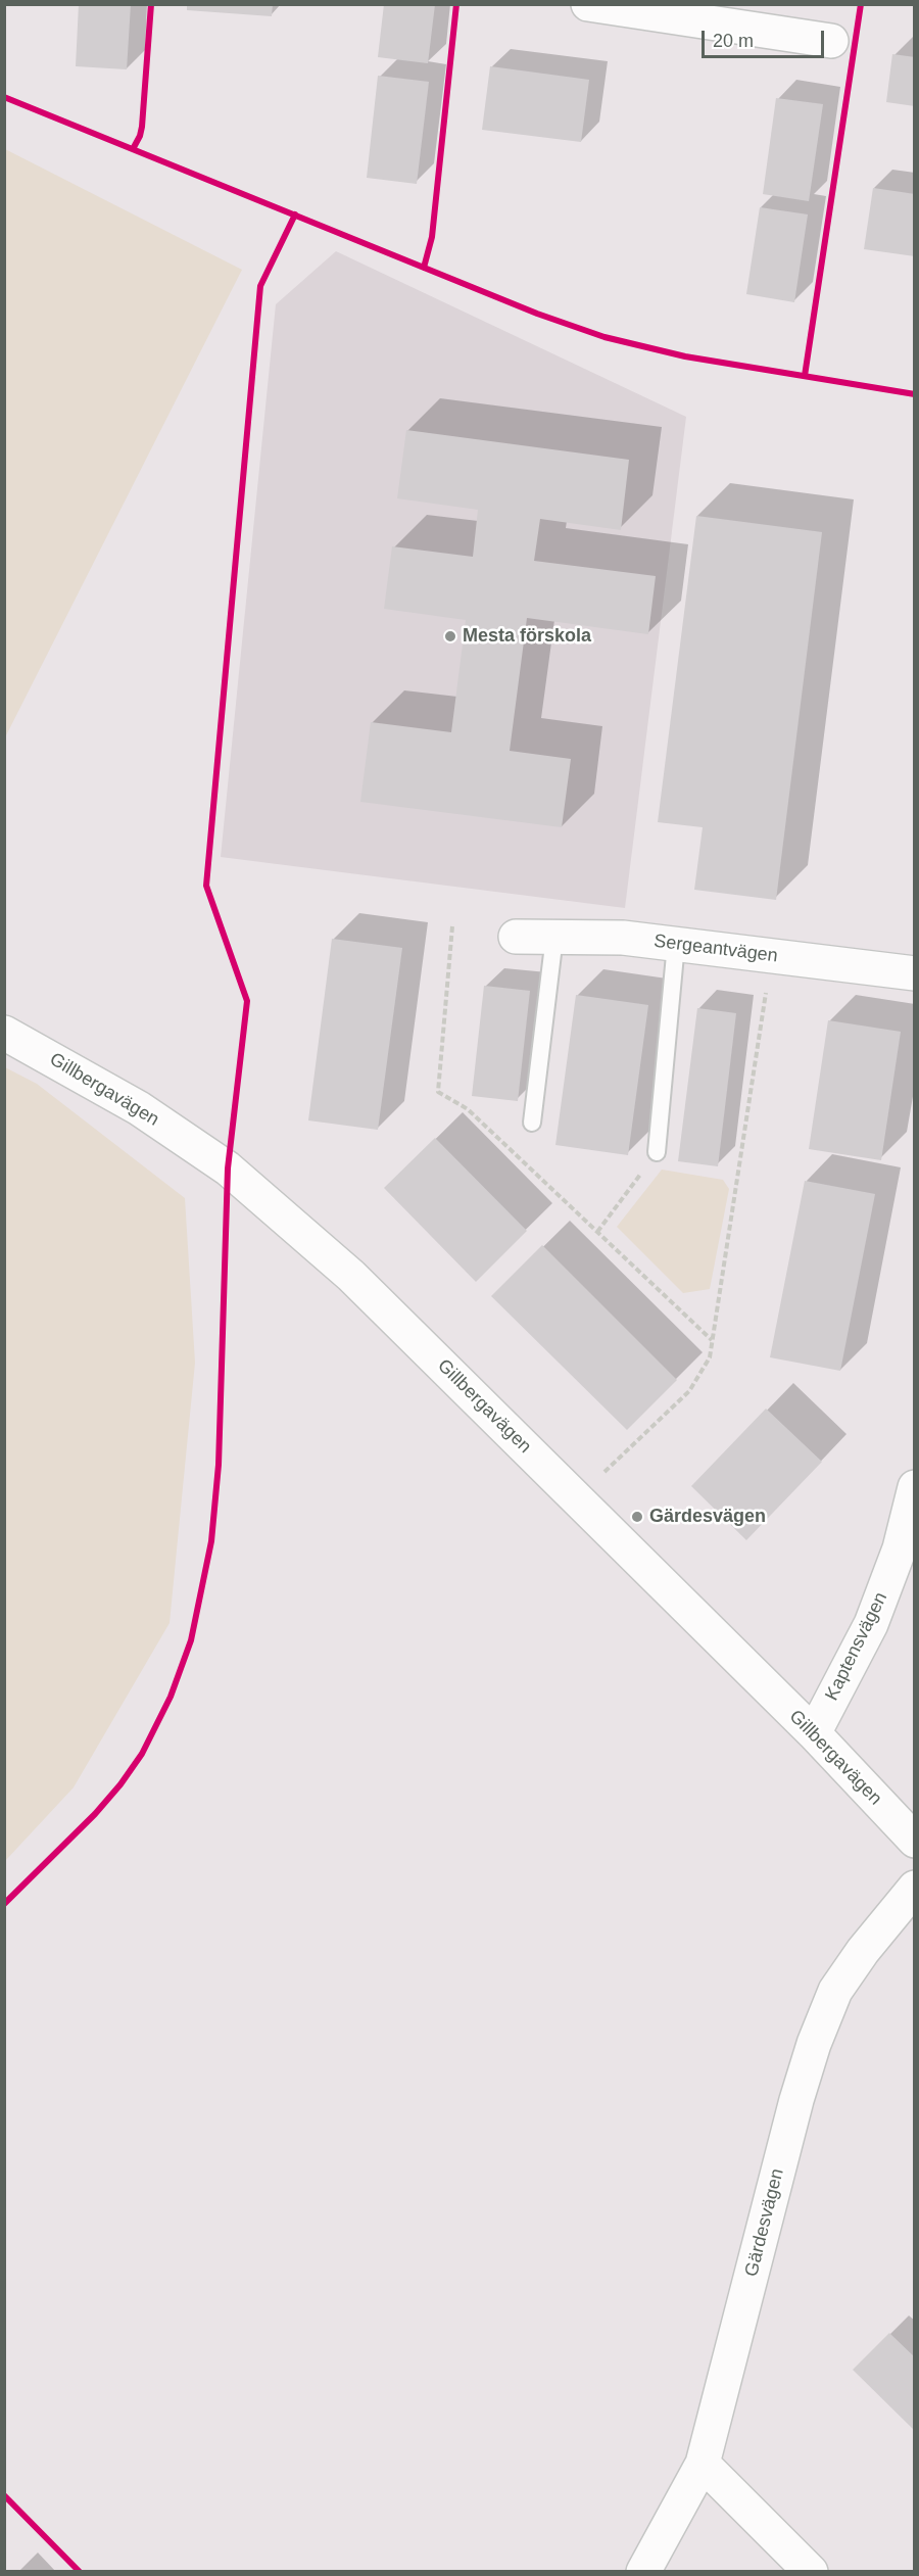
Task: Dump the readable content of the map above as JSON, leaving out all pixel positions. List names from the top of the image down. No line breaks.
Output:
{"streets":{"street":["Sergeantvägen","Gillbergavägen","Kaptensvägen","Gärdesvägen"]},"crossings":[["Gillbergavägen","Kaptensvägen"]],"places":["Mesta förskola","Gärdesvägen"],"scale_bar":"20 m"}
